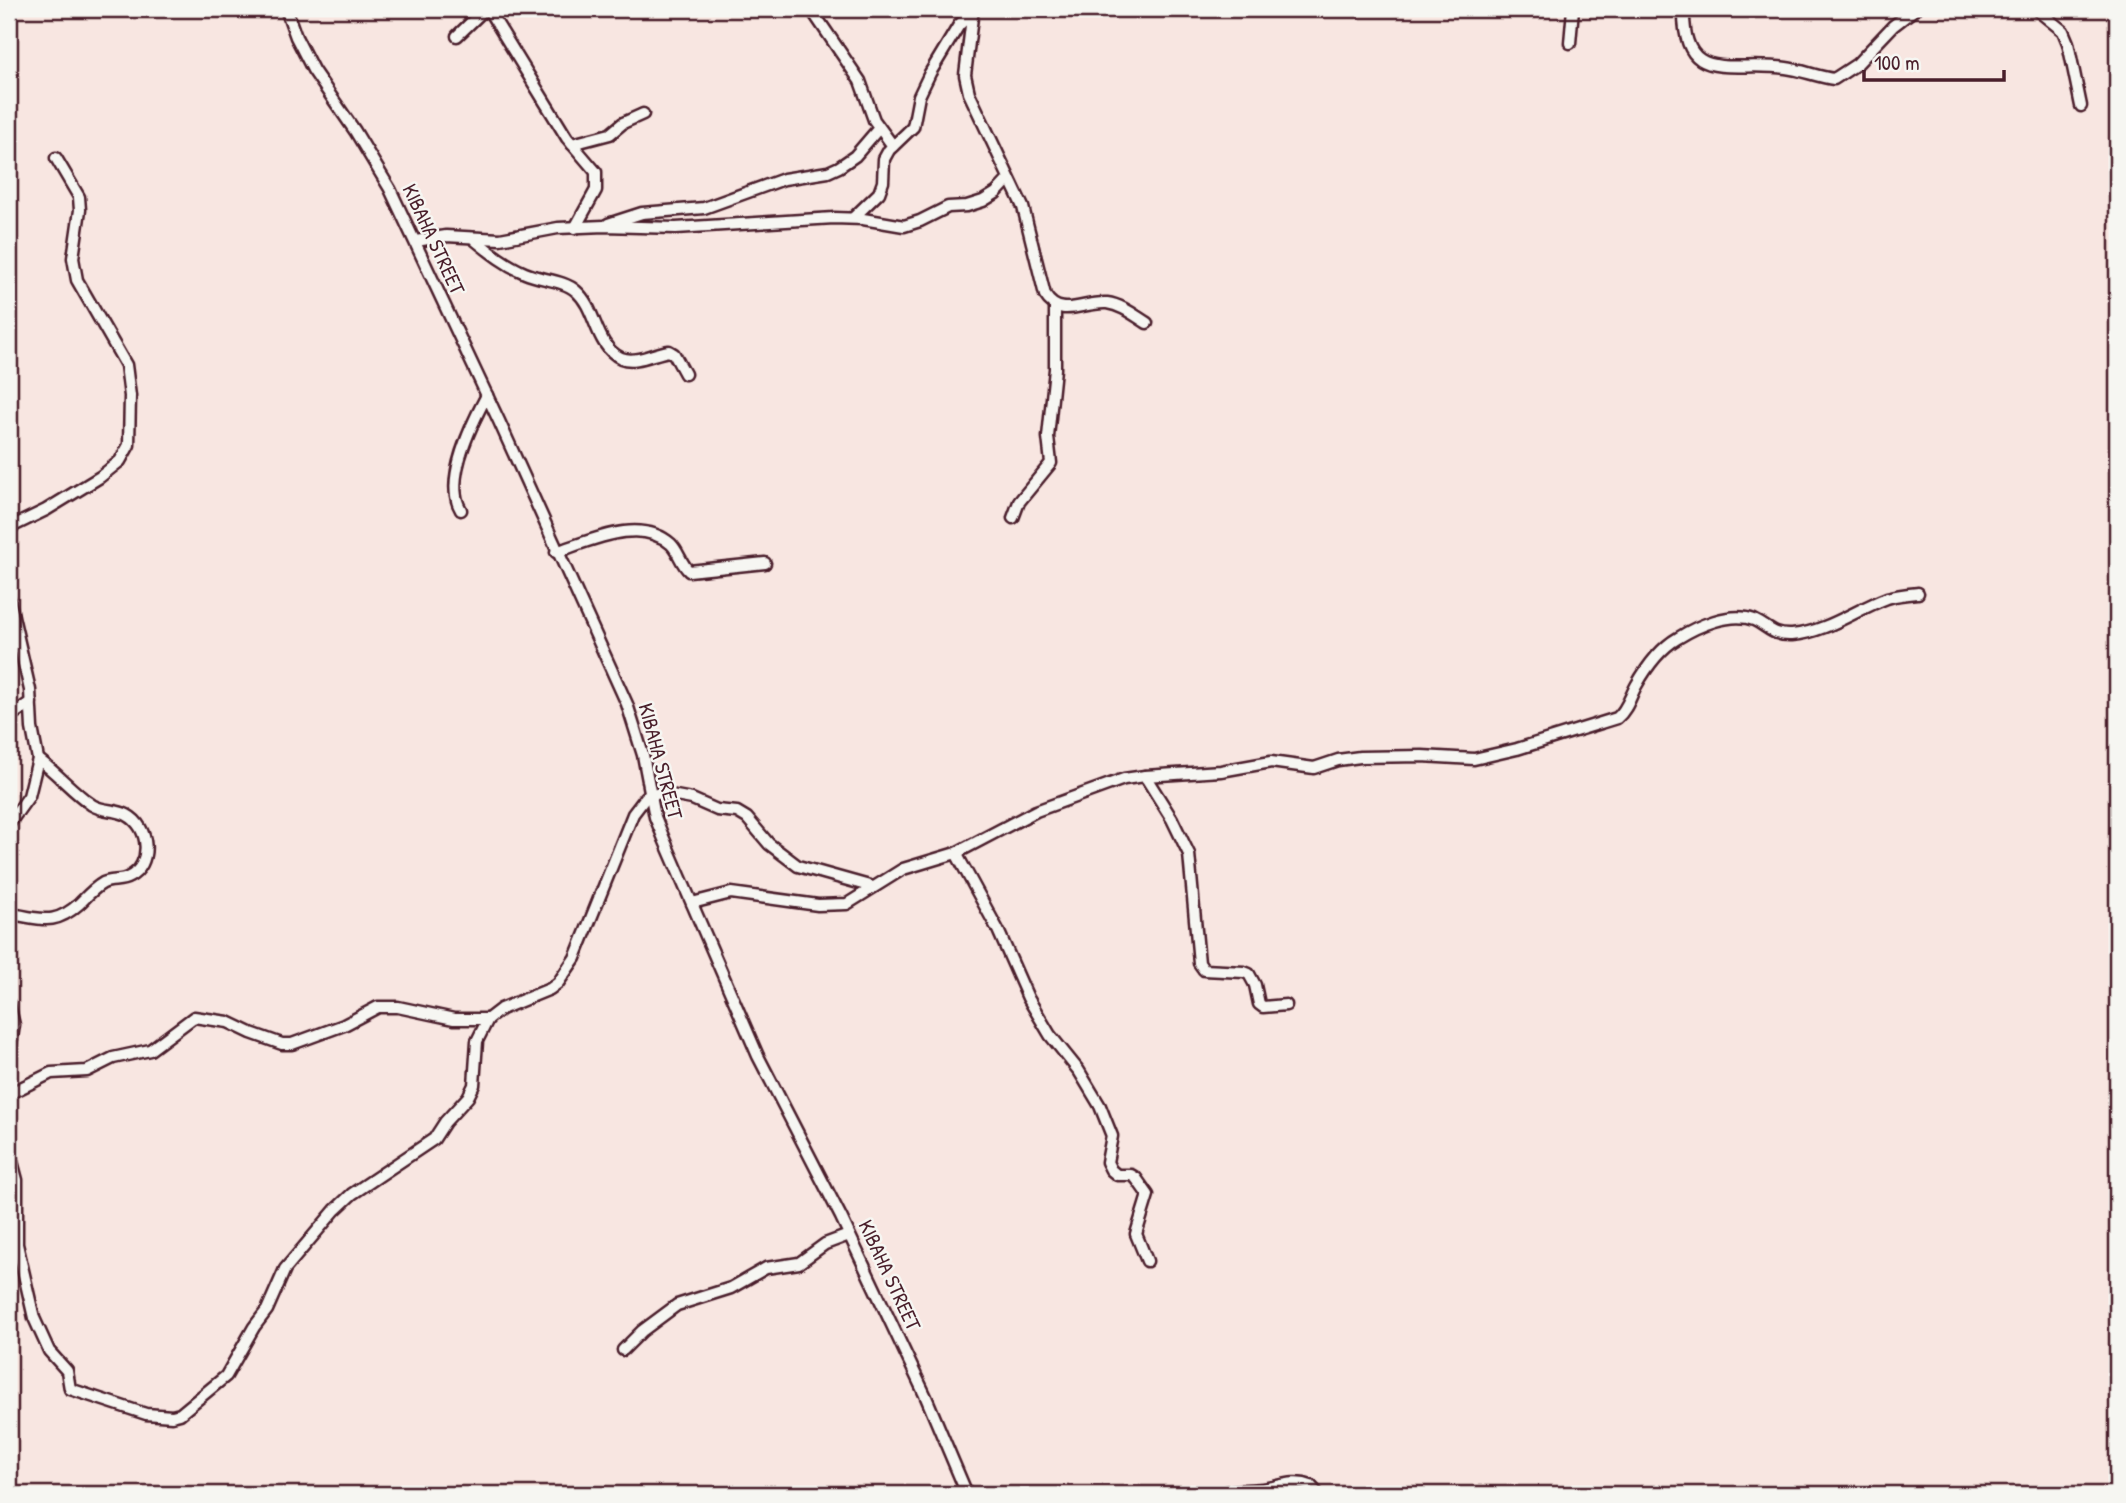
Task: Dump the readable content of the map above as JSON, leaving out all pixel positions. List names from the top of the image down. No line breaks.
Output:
{"streets":{"street":["KIBAHA STREET"]},"scale_bar":"100 m"}
